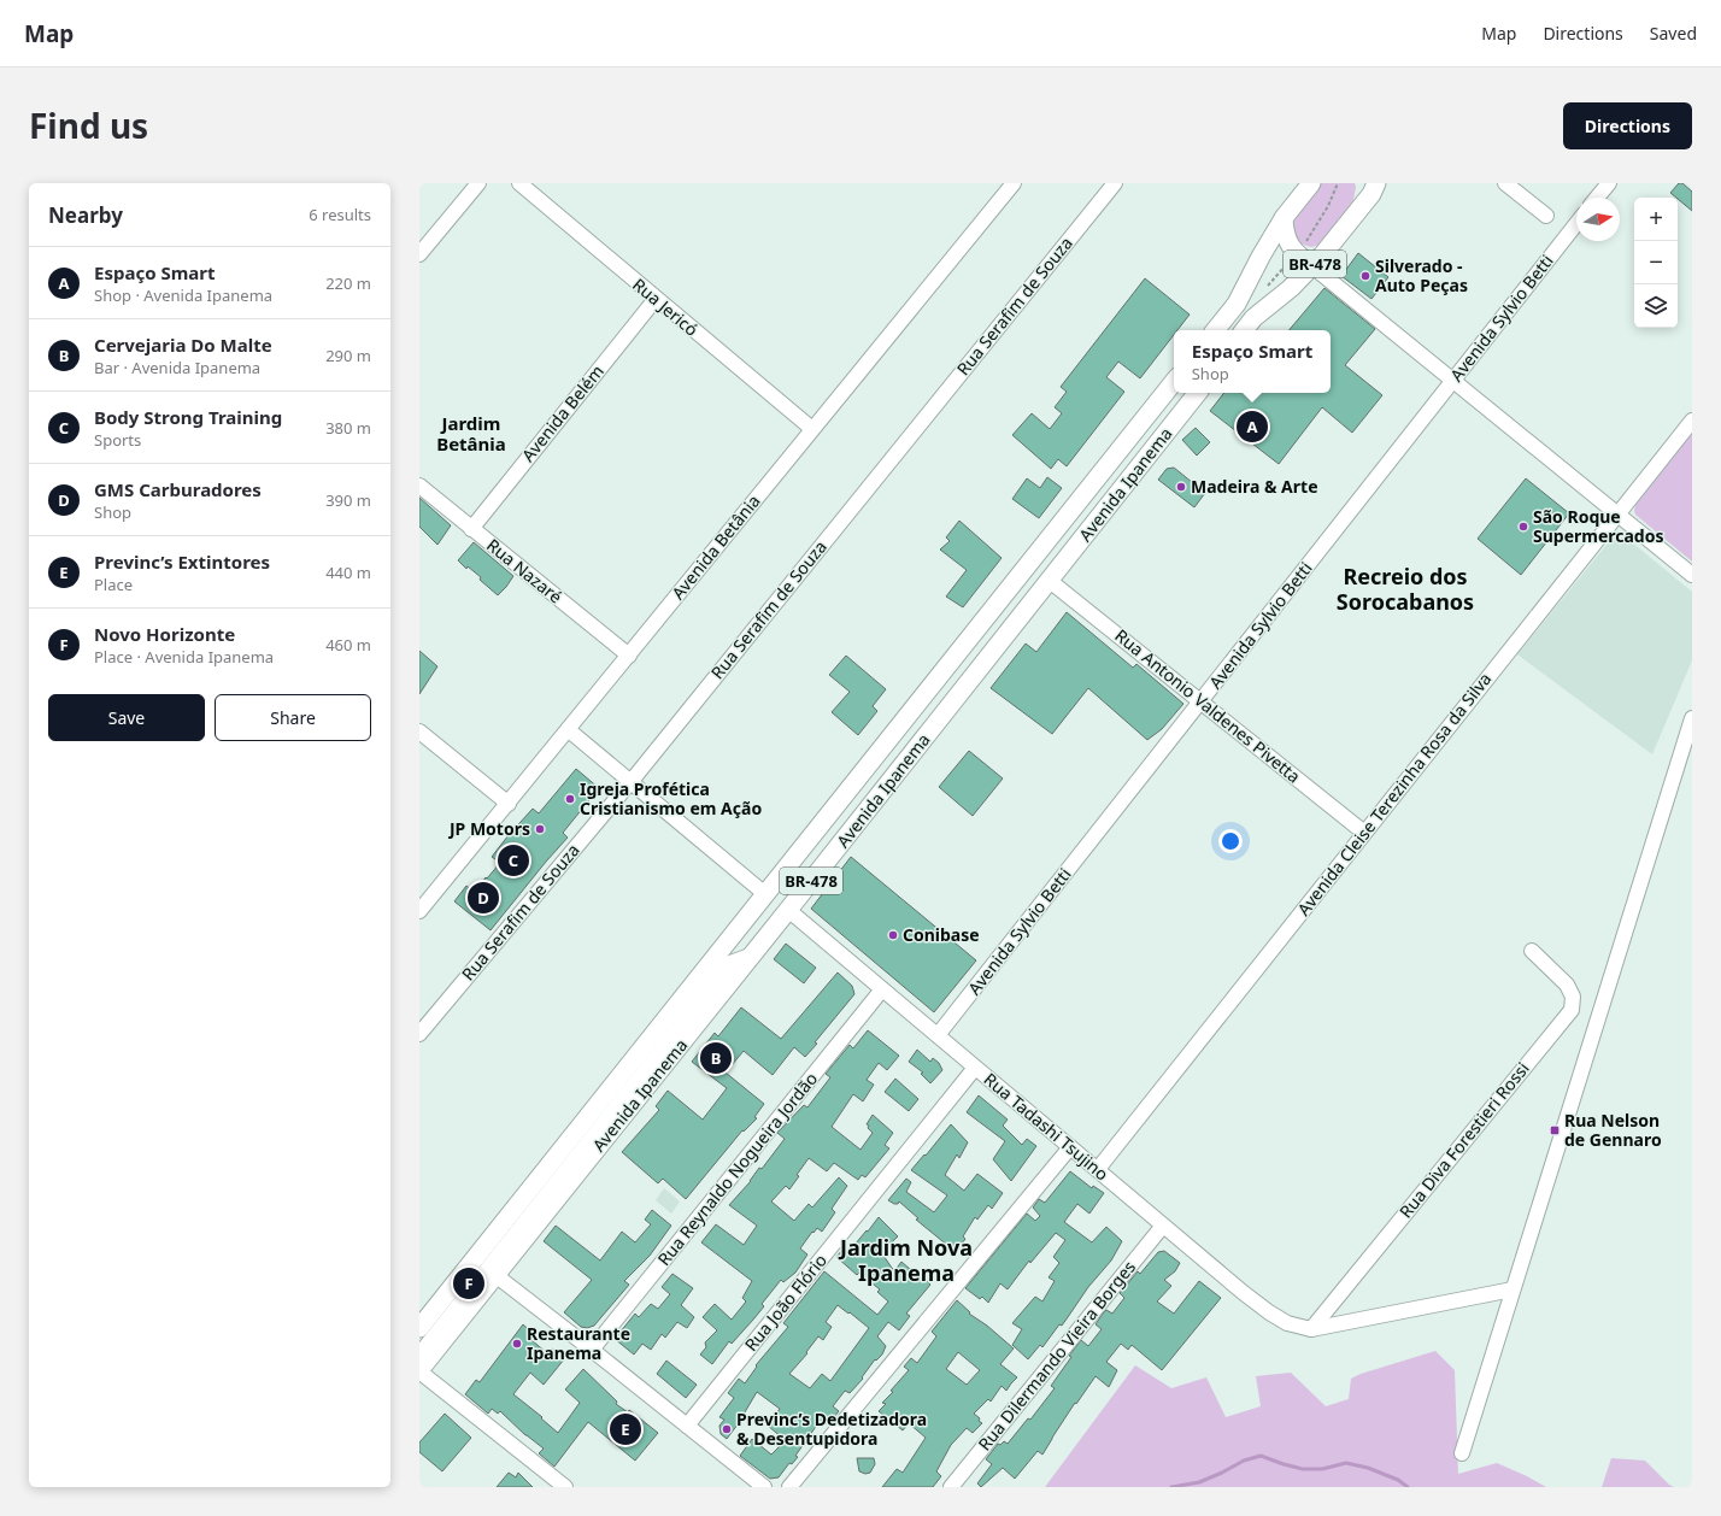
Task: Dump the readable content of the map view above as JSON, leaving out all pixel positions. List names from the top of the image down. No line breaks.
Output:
{"streets":{"main road":["BR-478","Avenida Ipanema"],"street":["Rua Serafim de Souza","Rua Jericó","Avenida Sylvio Betti","Avenida Belém","Avenida Betânia","Rua Nazaré","Rua Antonio Valdenes Pivetta","Avenida Cleise Terezinha Rosa da Silva","Rua Tadashi Tsujino","Rua Diva Forestieri Rossi","Rua Reynaldo Nogueira Jordão","Rua João Flório","Rua Dilermando Vieira Borges"]},"crossings":[["Rua Jericó","Avenida Belém"],["Rua Jericó","Avenida Betânia"],["Avenida Sylvio Betti","Rua Antonio Valdenes Pivetta"],["Avenida Sylvio Betti","Rua Tadashi Tsujino"],["Avenida Belém","Rua Nazaré"],["Avenida Ipanema","Rua Antonio Valdenes Pivetta"],["Avenida Ipanema","Rua Tadashi Tsujino"],["Avenida Betânia","Rua Nazaré"],["Rua Antonio Valdenes Pivetta","Avenida Cleise Terezinha Rosa da Silva"],["Avenida Cleise Terezinha Rosa da Silva","Rua Tadashi Tsujino"],["Rua Tadashi Tsujino","Rua Diva Forestieri Rossi"],["Rua Tadashi Tsujino","Rua Reynaldo Nogueira Jordão"],["Rua Tadashi Tsujino","Rua João Flório"],["Rua Tadashi Tsujino","Rua Dilermando Vieira Borges"]],"districts":["Jardim Betânia","Recreio dos Sorocabanos","Jardim Nova Ipanema"],"places":{"other":["Silverado - Auto Peças","Madeira & Arte","São Roque Supermercados","Igreja Profética Cristianismo em Ação","JP Motors","Conibase","Restaurante Ipanema","Previnc’s Dedetizadora & Desentupidora"],"transit":["Rua Nelson de Gennaro"]},"north":"right","page":{"header":"Map","nav":["Map","Directions","Saved"],"title":"Find us","buttons":["Directions",["Save","Share"]],"heading":["Nearby","6 results"],"map_buttons":["+","−"],"list":[{"mark":"A","name":"Espaço Smart","note":"Shop · Avenida Ipanema","value":"220 m"},{"mark":"B","name":"Cervejaria Do Malte","note":"Bar · Avenida Ipanema","value":"290 m"},{"mark":"C","name":"Body Strong Training","note":"Sports","value":"380 m"},{"mark":"D","name":"GMS Carburadores","note":"Shop","value":"390 m"},{"mark":"E","name":"Previnc’s Extintores","note":"Place","value":"440 m"},{"mark":"F","name":"Novo Horizonte","note":"Place · Avenida Ipanema","value":"460 m"}],"popup":["Espaço Smart","Shop"],"pins":["A","C","D","B","F","E"]}}
